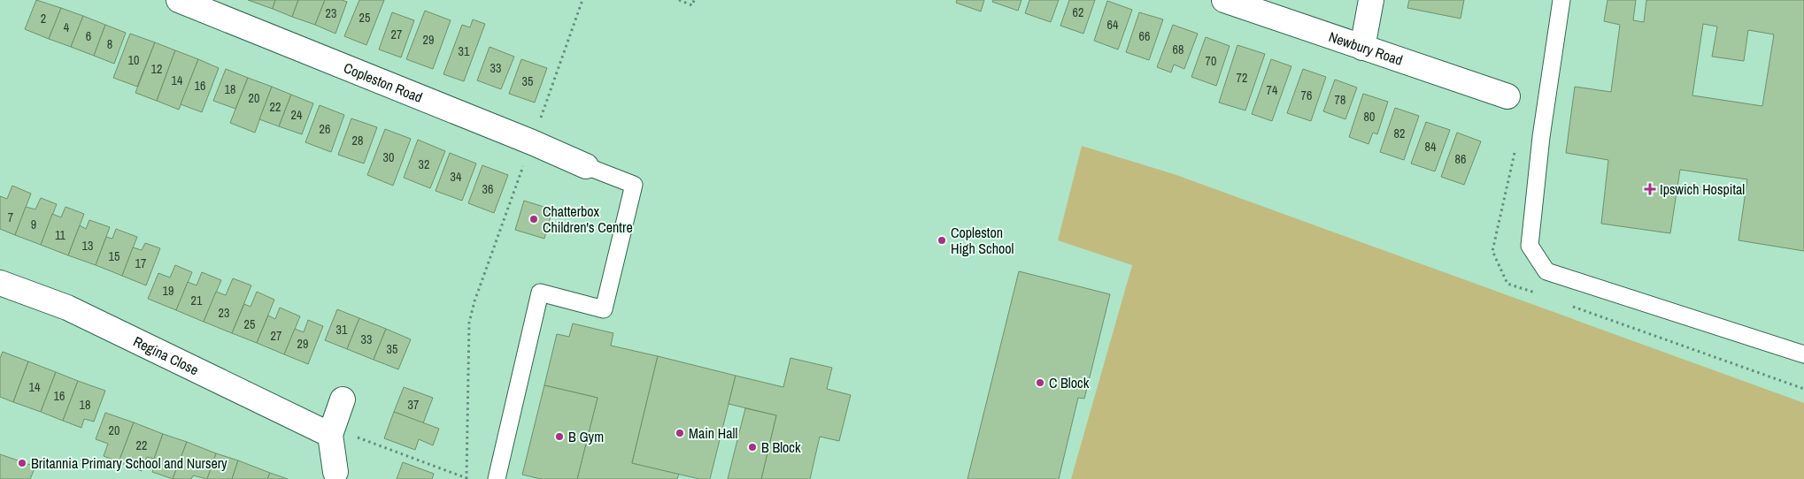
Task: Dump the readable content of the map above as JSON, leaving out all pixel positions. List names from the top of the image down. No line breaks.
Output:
{"streets":{"street":["Newbury Road","Copleston Road","Regina Close"]},"places":{"health":["Ipswich Hospital"],"other":["Chatterbox Children's Centre","Copleston High School","C Block","Main Hall","B Gym","B Block","Britannia Primary School and Nursery"]},"house_numbers":["62","23","25","2","64","4","27","6","66","29","8","68","31","10","70","33","12","72","14","35","16","18","74","76","20","78","22","24","80","26","82","28","84","30","86","32","34","36","7","9","11","13","15","17","19","21","23","25","31","27","33","29","35","14","16","18","37","20","22"]}
